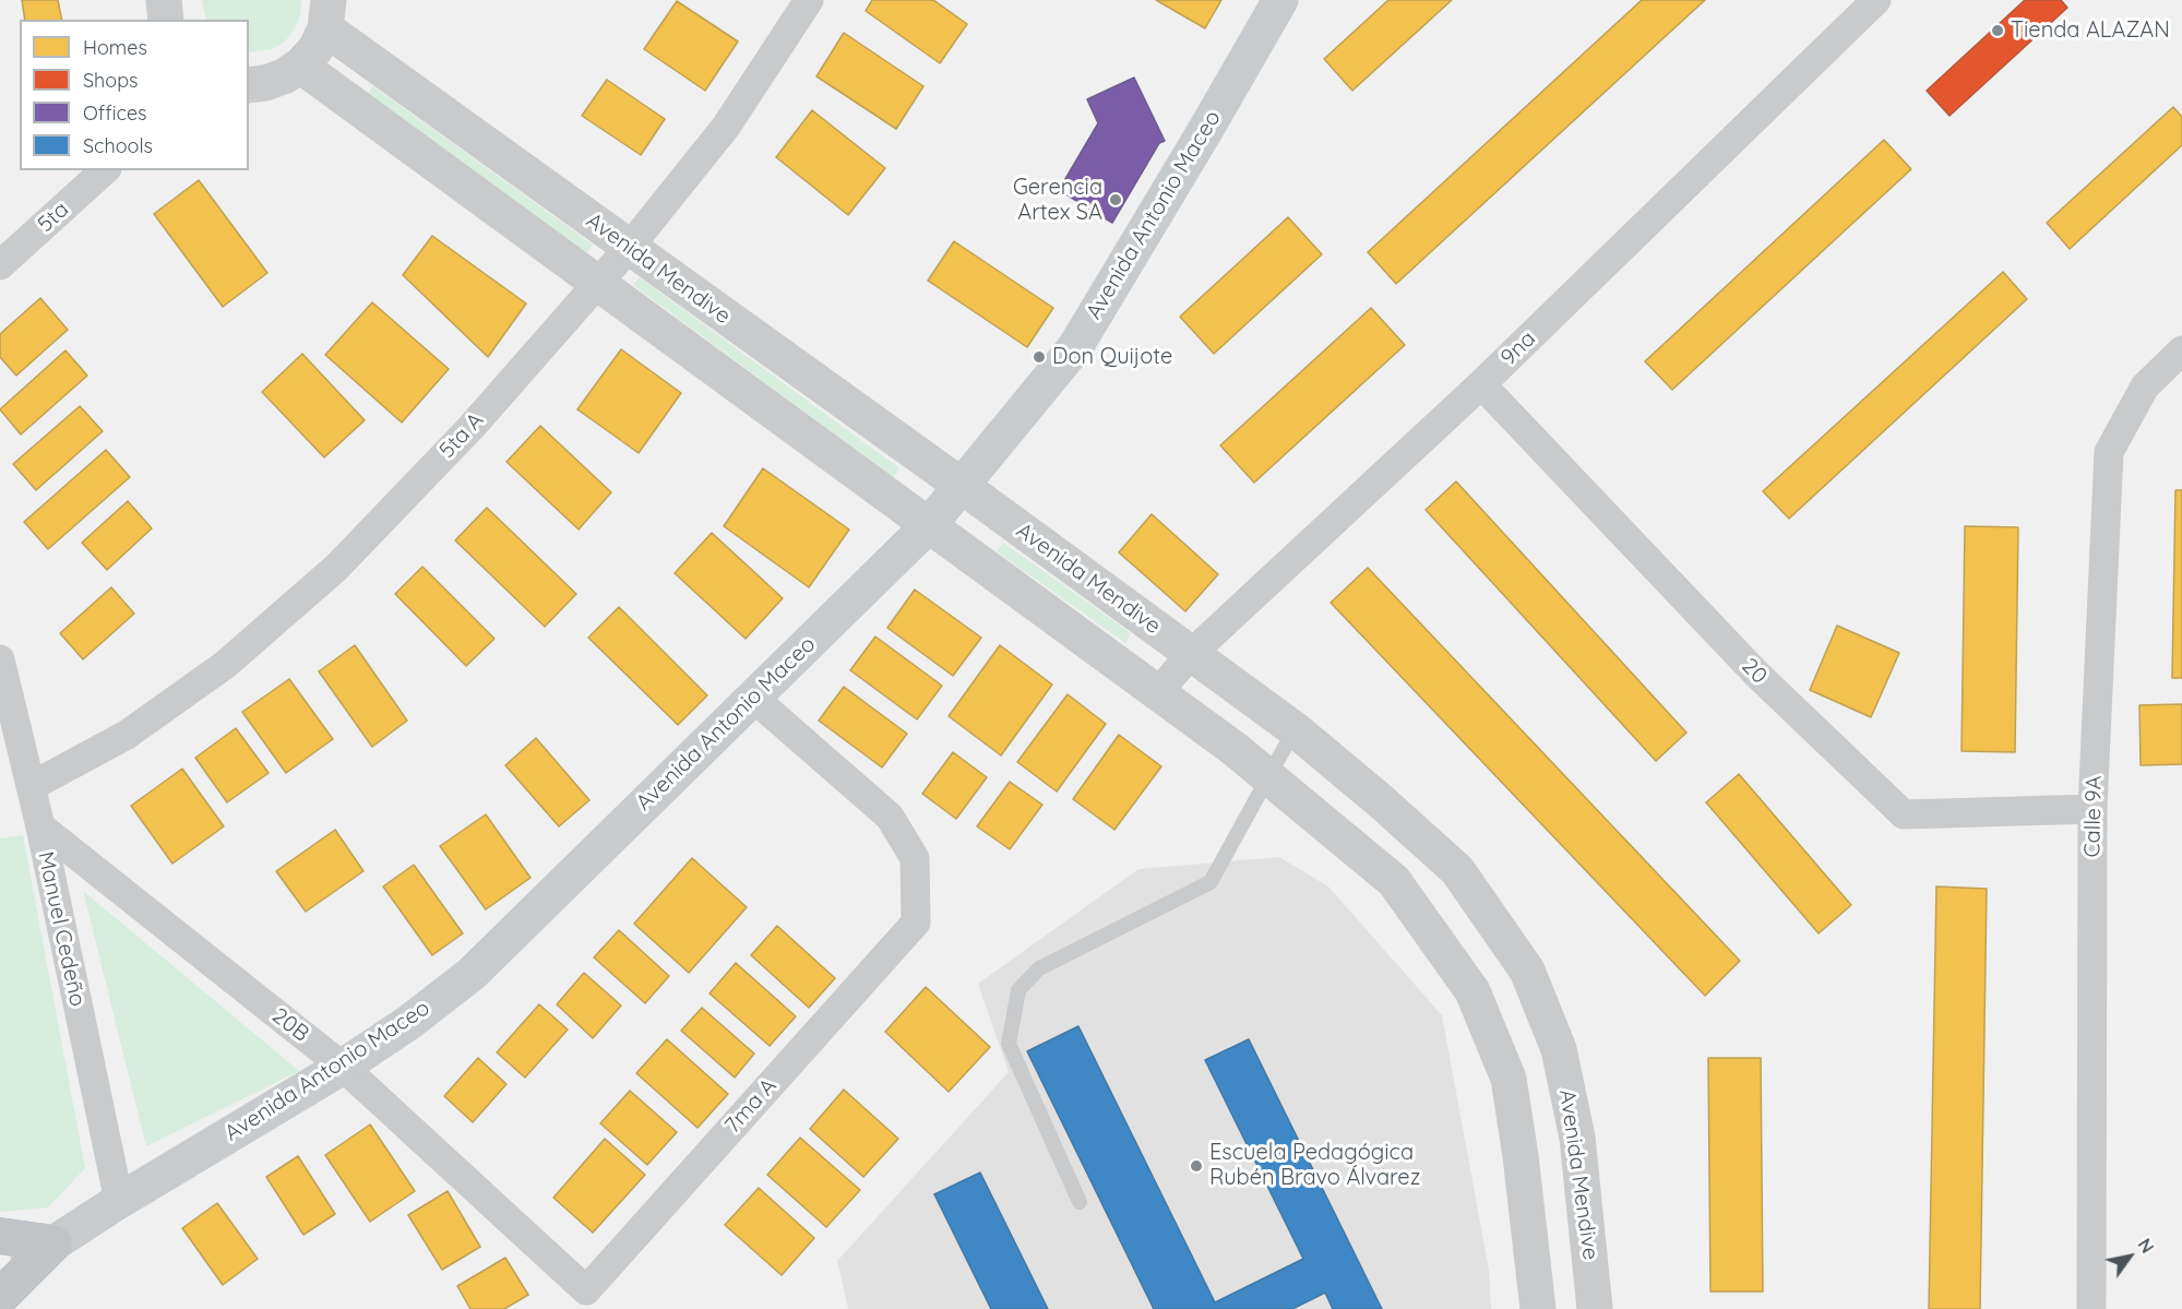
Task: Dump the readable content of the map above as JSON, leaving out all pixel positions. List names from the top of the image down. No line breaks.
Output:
{"streets":{"main road":["Avenida Antonio Maceo"],"street":["5ta","Avenida Mendive","9na","5ta A","20","Calle 9A","Manuel Cedeño","20B","7ma A"]},"crossings":[["Avenida Antonio Maceo","Avenida Mendive"],["Avenida Antonio Maceo","Manuel Cedeño"],["Avenida Antonio Maceo","20B"],["Avenida Antonio Maceo","7ma A"],["Avenida Mendive","9na"],["Avenida Mendive","5ta A"],["9na","20"],["5ta A","Manuel Cedeño"],["20","Calle 9A"],["Manuel Cedeño","20B"],["20B","7ma A"]],"places":["Tienda ALAZAN","Gerencia Artex SA","Don Quijote","Escuela Pedagógica Rubén Bravo Álvarez"],"legend":["Homes","Shops","Offices","Schools"],"north":"top right"}
